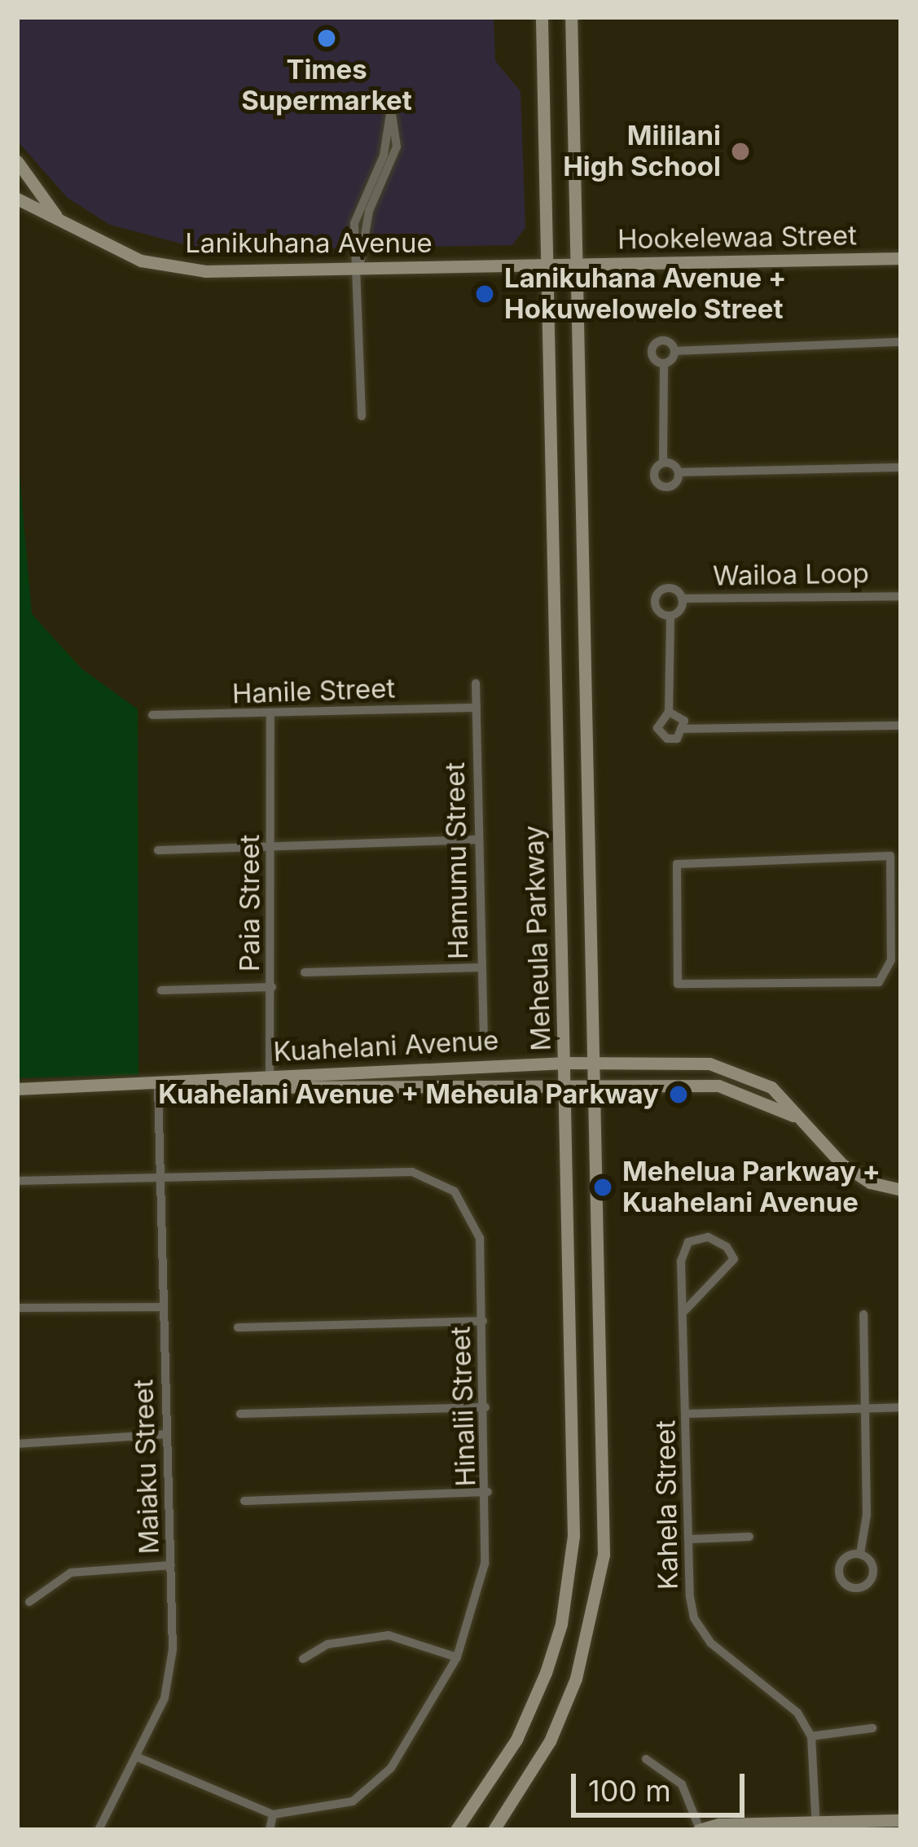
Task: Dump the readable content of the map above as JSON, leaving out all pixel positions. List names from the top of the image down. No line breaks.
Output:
{"streets":{"main road":["Hookelewaa Street","Lanikuhana Avenue","Meheula Parkway","Kuahelani Avenue"],"street":["Wailoa Loop","Hanile Street","Hamumu Street","Paia Street","Hinalii Street","Maiaku Street","Kahela Street"]},"crossings":[["Hookelewaa Street","Lanikuhana Avenue"],["Hookelewaa Street","Meheula Parkway"],["Lanikuhana Avenue","Meheula Parkway"],["Hanile Street","Hamumu Street"],["Hanile Street","Paia Street"],["Paia Street","Kuahelani Avenue"],["Meheula Parkway","Kuahelani Avenue"],["Kuahelani Avenue","Maiaku Street"],["Hinalii Street","Maiaku Street"]],"places":["Times Supermarket","Mililani High School","Lanikuhana Avenue + Hokuwelowelo Street","Kuahelani Avenue + Meheula Parkway","Mehelua Parkway + Kuahelani Avenue"],"scale_bar":"100 m"}
